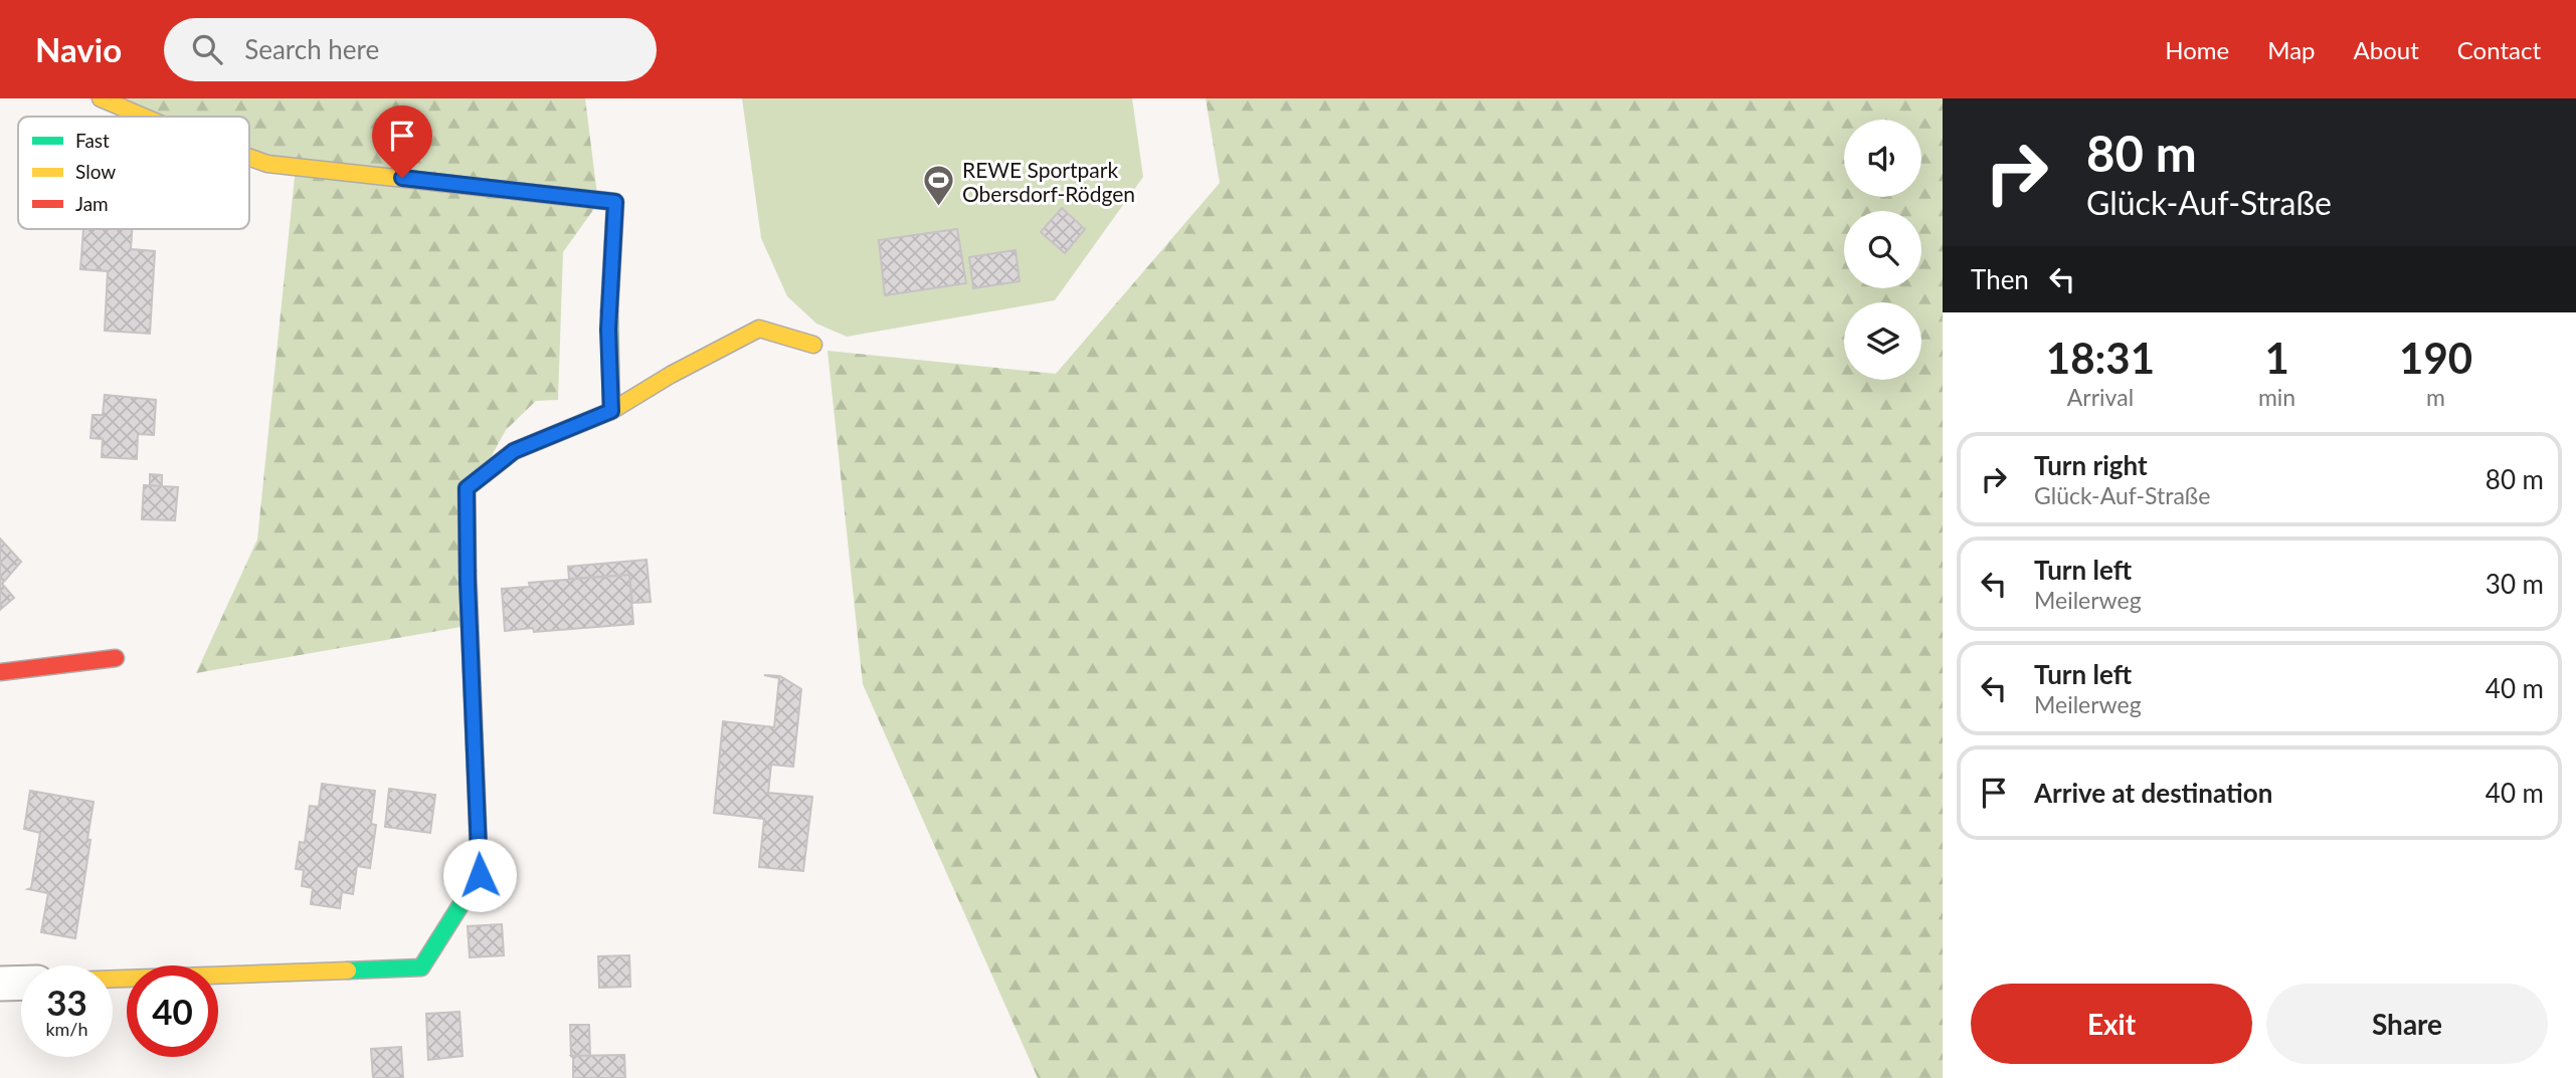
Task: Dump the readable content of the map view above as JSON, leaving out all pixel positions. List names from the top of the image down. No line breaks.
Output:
{"places":{"sports":["REWE Sportpark Obersdorf-Rödgen"]},"legend":["Fast","Slow","Jam"],"page":{"header":"Navio","search":"Search here","nav":["Home","Map","About","Contact"],"turn":["80 m","Glück-Auf-Straße"],"then":"Then","eta":["18:31","Arrival","1","min","190","m"],"list":[{"name":"Turn right","note":"Glück-Auf-Straße","value":"80 m"},{"name":"Turn left","note":"Meilerweg","value":"30 m"},{"name":"Turn left","note":"Meilerweg","value":"40 m"},{"name":"Arrive at destination","value":"40 m"}],"speed":"33 km/h","limit":"40","buttons":["Exit","Share"]}}
